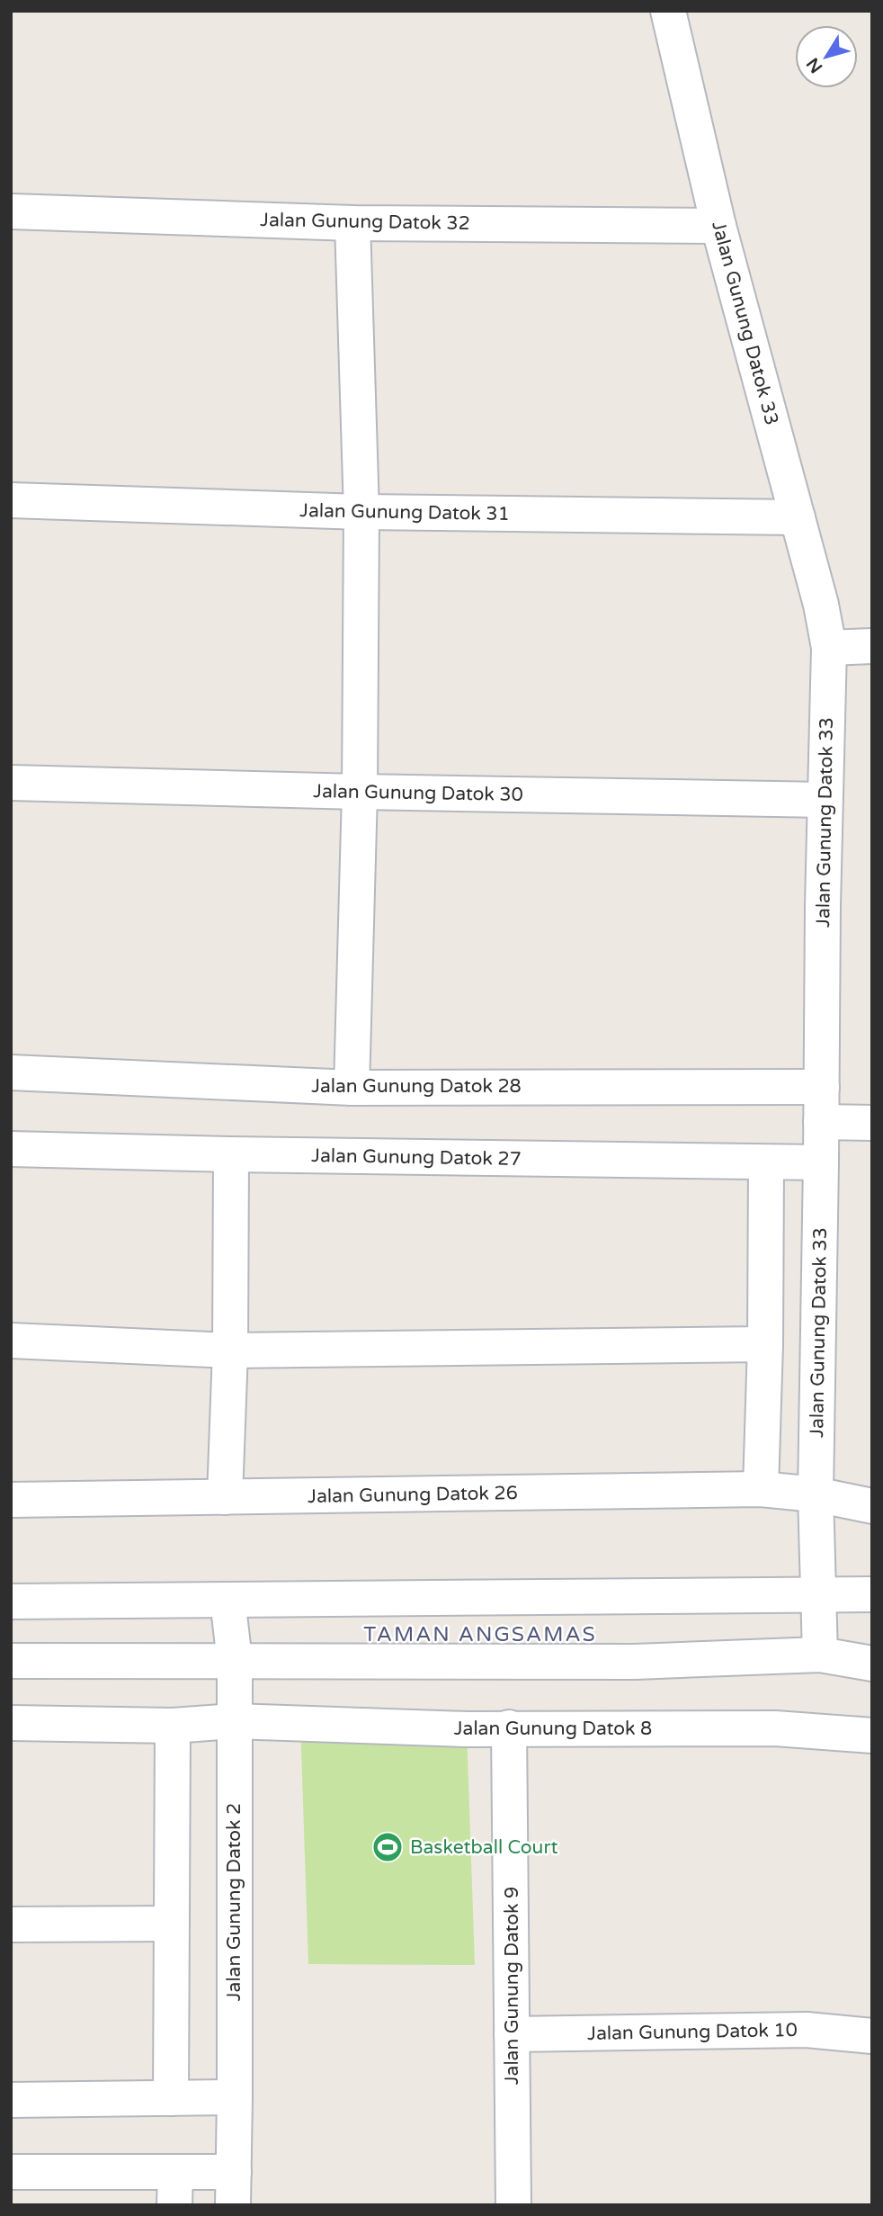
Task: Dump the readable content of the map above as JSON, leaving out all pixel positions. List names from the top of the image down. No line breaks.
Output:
{"streets":{"street":["Jalan Gunung Datok 32","Jalan Gunung Datok 33","Jalan Gunung Datok 31","Jalan Gunung Datok 30","Jalan Gunung Datok 28","Jalan Gunung Datok 27","Jalan Gunung Datok 26","Jalan Gunung Datok 8","Jalan Gunung Datok 2","Jalan Gunung Datok 9","Jalan Gunung Datok 10"]},"crossings":[["Jalan Gunung Datok 32","Jalan Gunung Datok 33"],["Jalan Gunung Datok 33","Jalan Gunung Datok 31"],["Jalan Gunung Datok 33","Jalan Gunung Datok 30"],["Jalan Gunung Datok 33","Jalan Gunung Datok 28"],["Jalan Gunung Datok 33","Jalan Gunung Datok 27"],["Jalan Gunung Datok 33","Jalan Gunung Datok 26"],["Jalan Gunung Datok 8","Jalan Gunung Datok 2"],["Jalan Gunung Datok 8","Jalan Gunung Datok 9"],["Jalan Gunung Datok 9","Jalan Gunung Datok 10"]],"districts":["TAMAN ANGSAMAS"],"places":{"sports":["Basketball Court"]},"north":"bottom left"}
